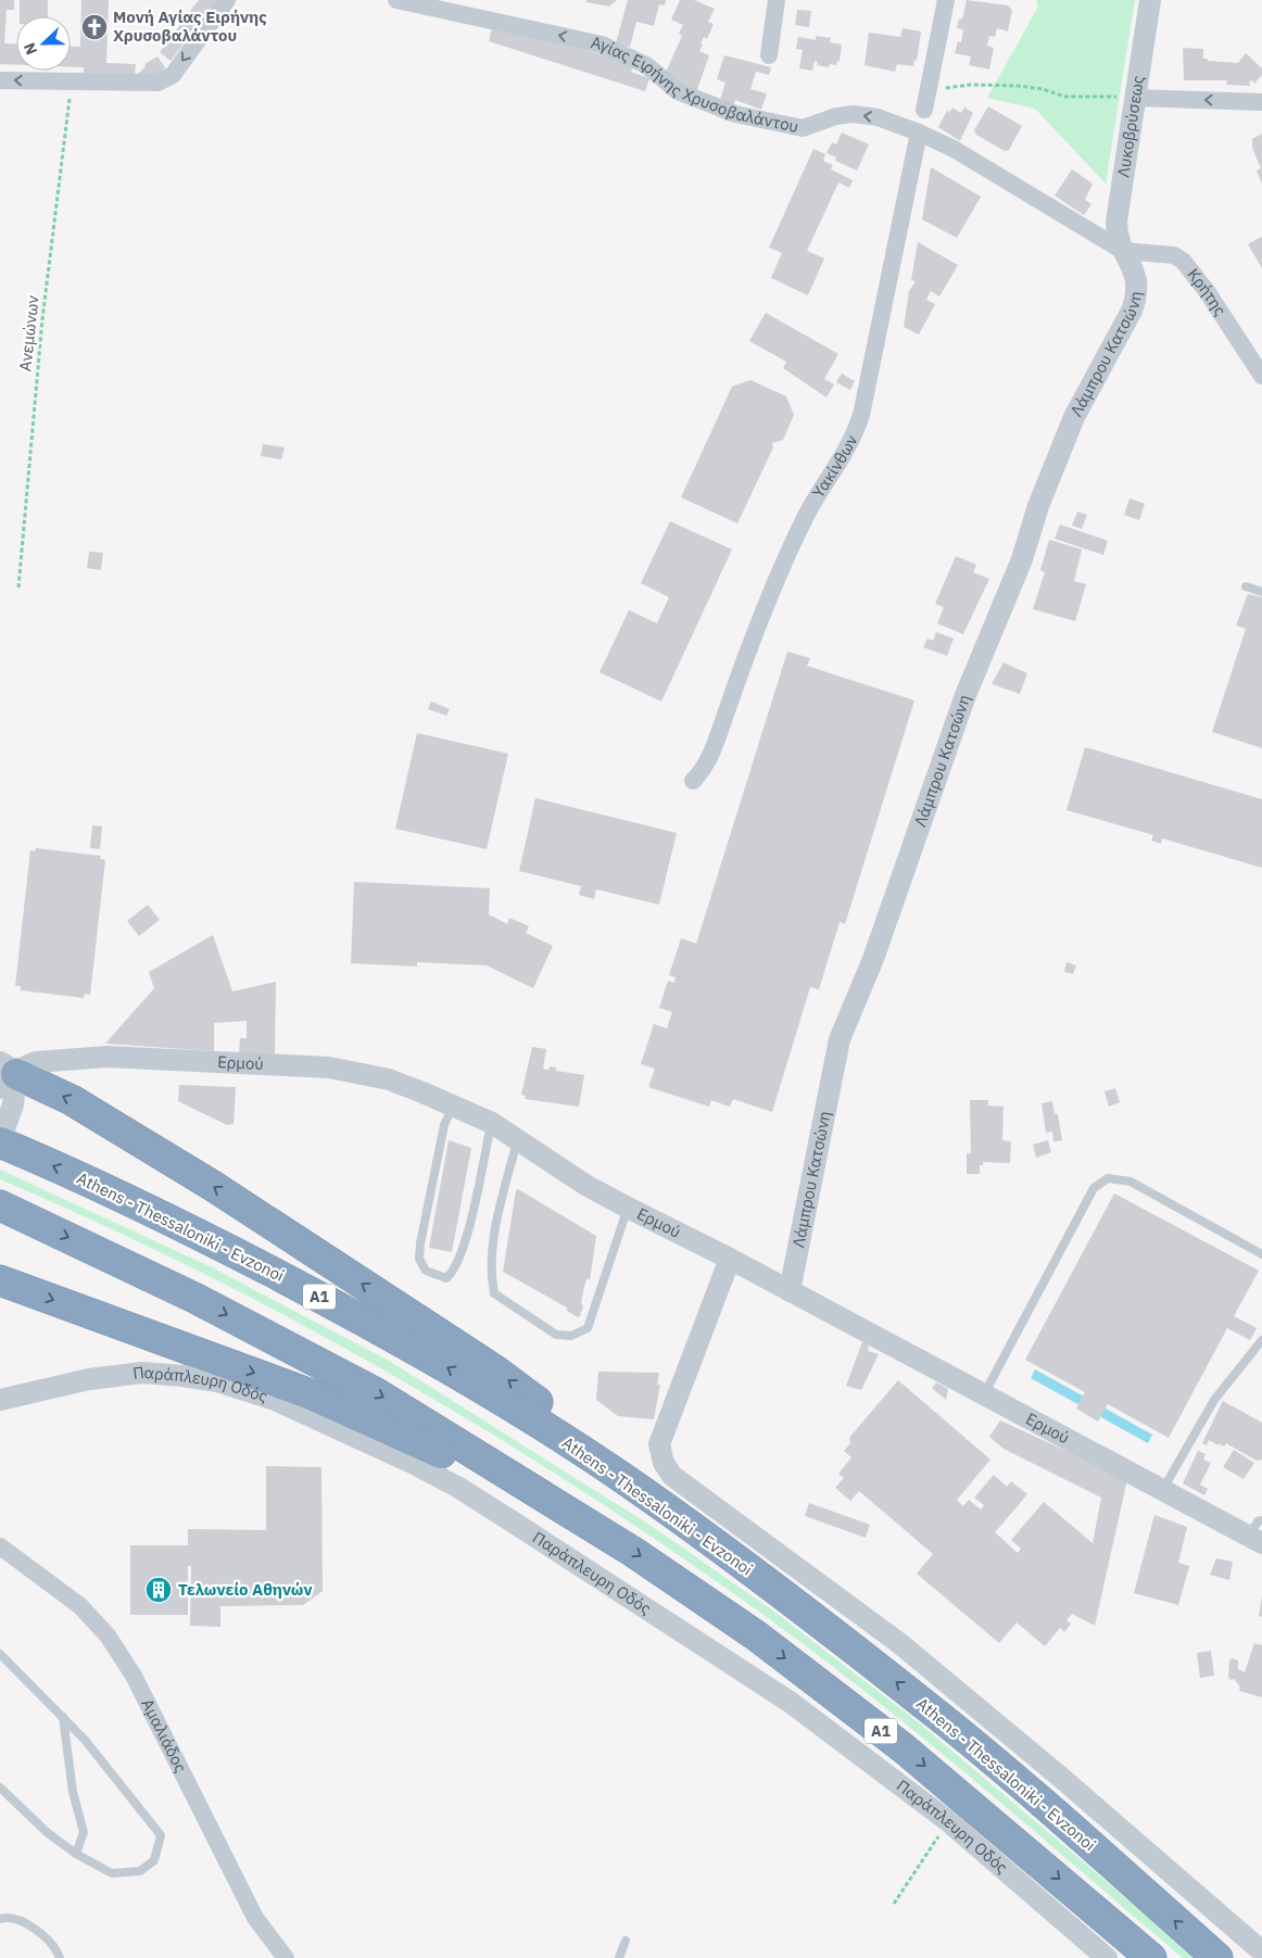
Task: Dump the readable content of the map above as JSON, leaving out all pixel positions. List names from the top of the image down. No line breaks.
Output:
{"streets":{"highway":["Athens - Thessaloniki - Evzonoi","Α1"],"street":["Αγίας Ειρήνης Χρυσοβαλάντου","Λυκοβρύσεως","Κρήτης","Λάμπρου Κατσώνη","Υακίνθων","Ερμού","Παράπλευρη Οδός","Αμαλιάδος"],"path":["Ανεμώνων"]},"crossings":[["Αγίας Ειρήνης Χρυσοβαλάντου","Λυκοβρύσεως"],["Αγίας Ειρήνης Χρυσοβαλάντου","Κρήτης"],["Αγίας Ειρήνης Χρυσοβαλάντου","Λάμπρου Κατσώνη"],["Αγίας Ειρήνης Χρυσοβαλάντου","Υακίνθων"],["Λυκοβρύσεως","Κρήτης"],["Λυκοβρύσεως","Λάμπρου Κατσώνη"],["Κρήτης","Λάμπρου Κατσώνη"],["Λάμπρου Κατσώνη","Ερμού"]],"one_way":["Αγίας Ειρήνης Χρυσοβαλάντου"],"places":{"church":["Μονή Αγίας Ειρήνης Χρυσοβαλάντου"],"building":["Τελωνείο Αθηνών"]},"north":"left"}
